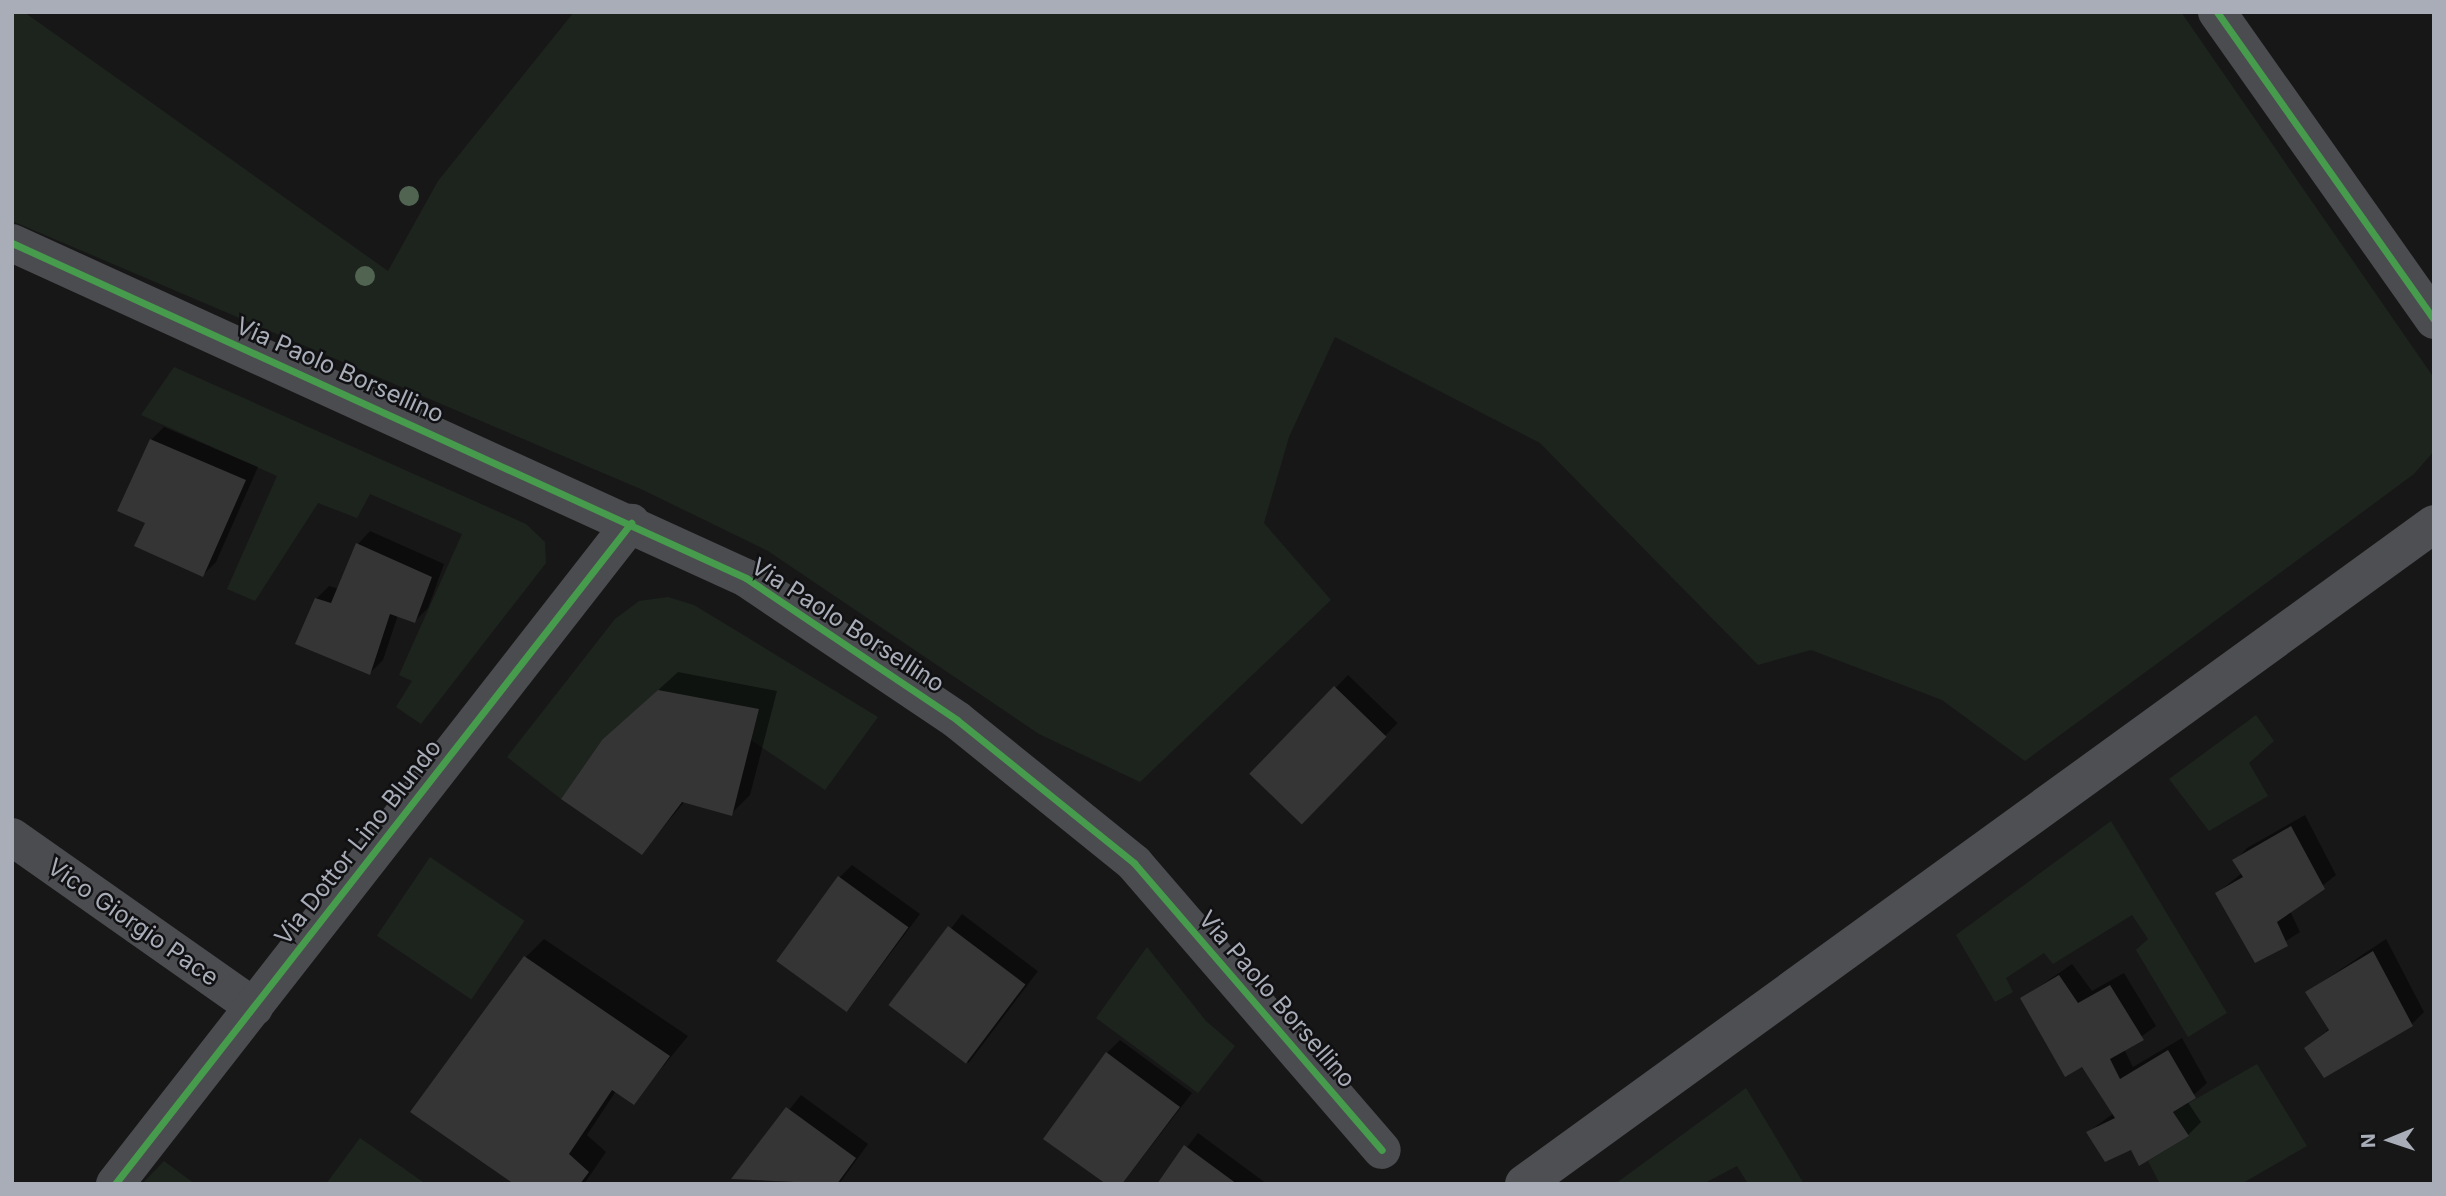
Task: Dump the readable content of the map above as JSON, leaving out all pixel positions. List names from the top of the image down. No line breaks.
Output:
{"streets":{"street":["Via Paolo Borsellino","Via Dottor Lino Blundo","Vico Giorgio Pace"]},"crossings":[["Via Paolo Borsellino","Via Dottor Lino Blundo"],["Via Dottor Lino Blundo","Vico Giorgio Pace"]],"north":"left"}
